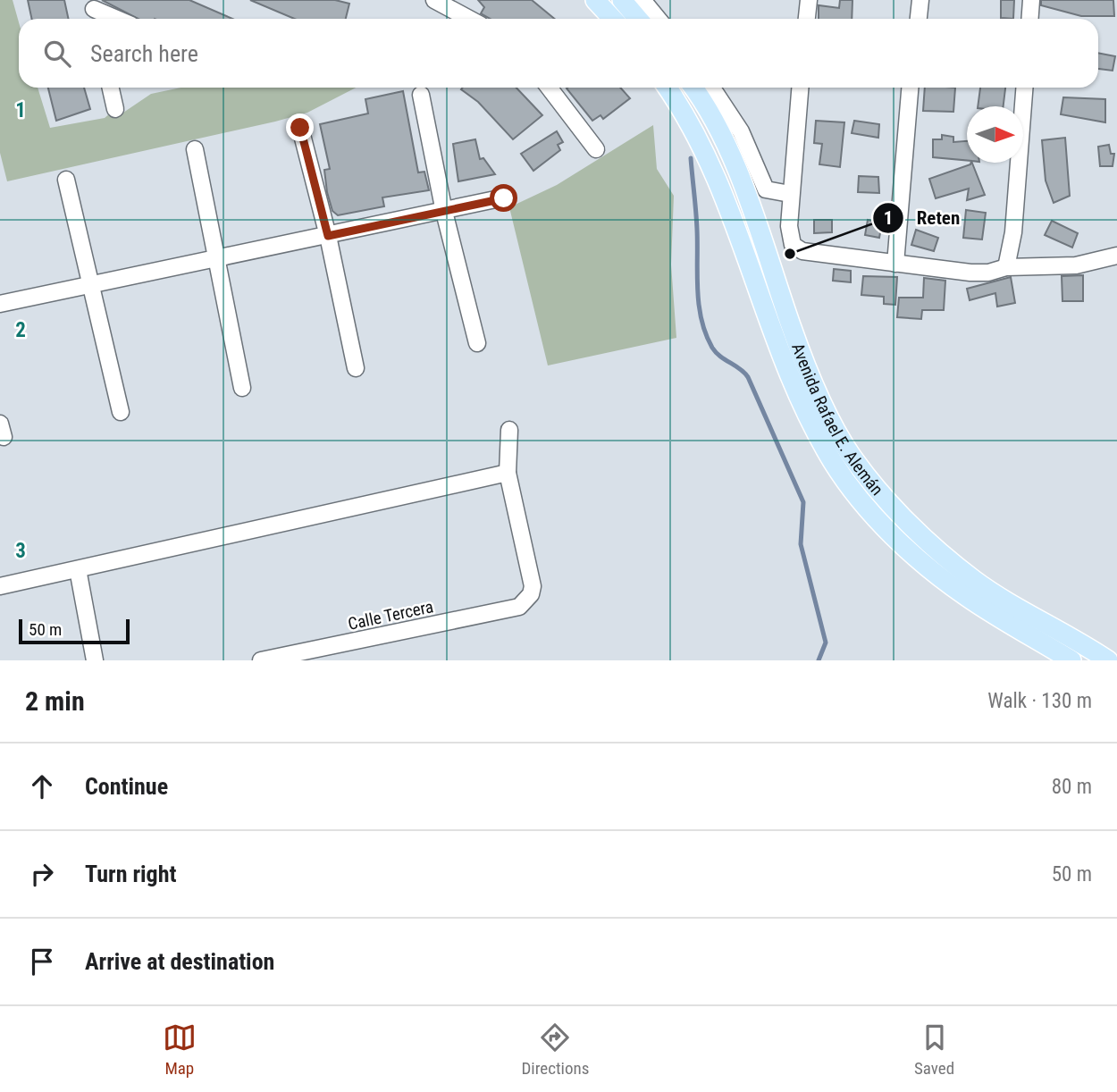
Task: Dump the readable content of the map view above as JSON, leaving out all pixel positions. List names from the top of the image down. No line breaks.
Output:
{"streets":{"main road":["Avenida Rafael E. Alemán"],"street":["Calle Tercera"]},"places":["Reten"],"scale_bar":"50 m","north":"right","page":{"search":"Search here","scale":"50 m","heading":["2 min","Walk · 130 m"],"list":[["Continue","80 m"],["Turn right","50 m"],"Arrive at destination"],"nav":["Map","Directions","Saved"]},"grid":{"rows":["1","2","3"]}}
